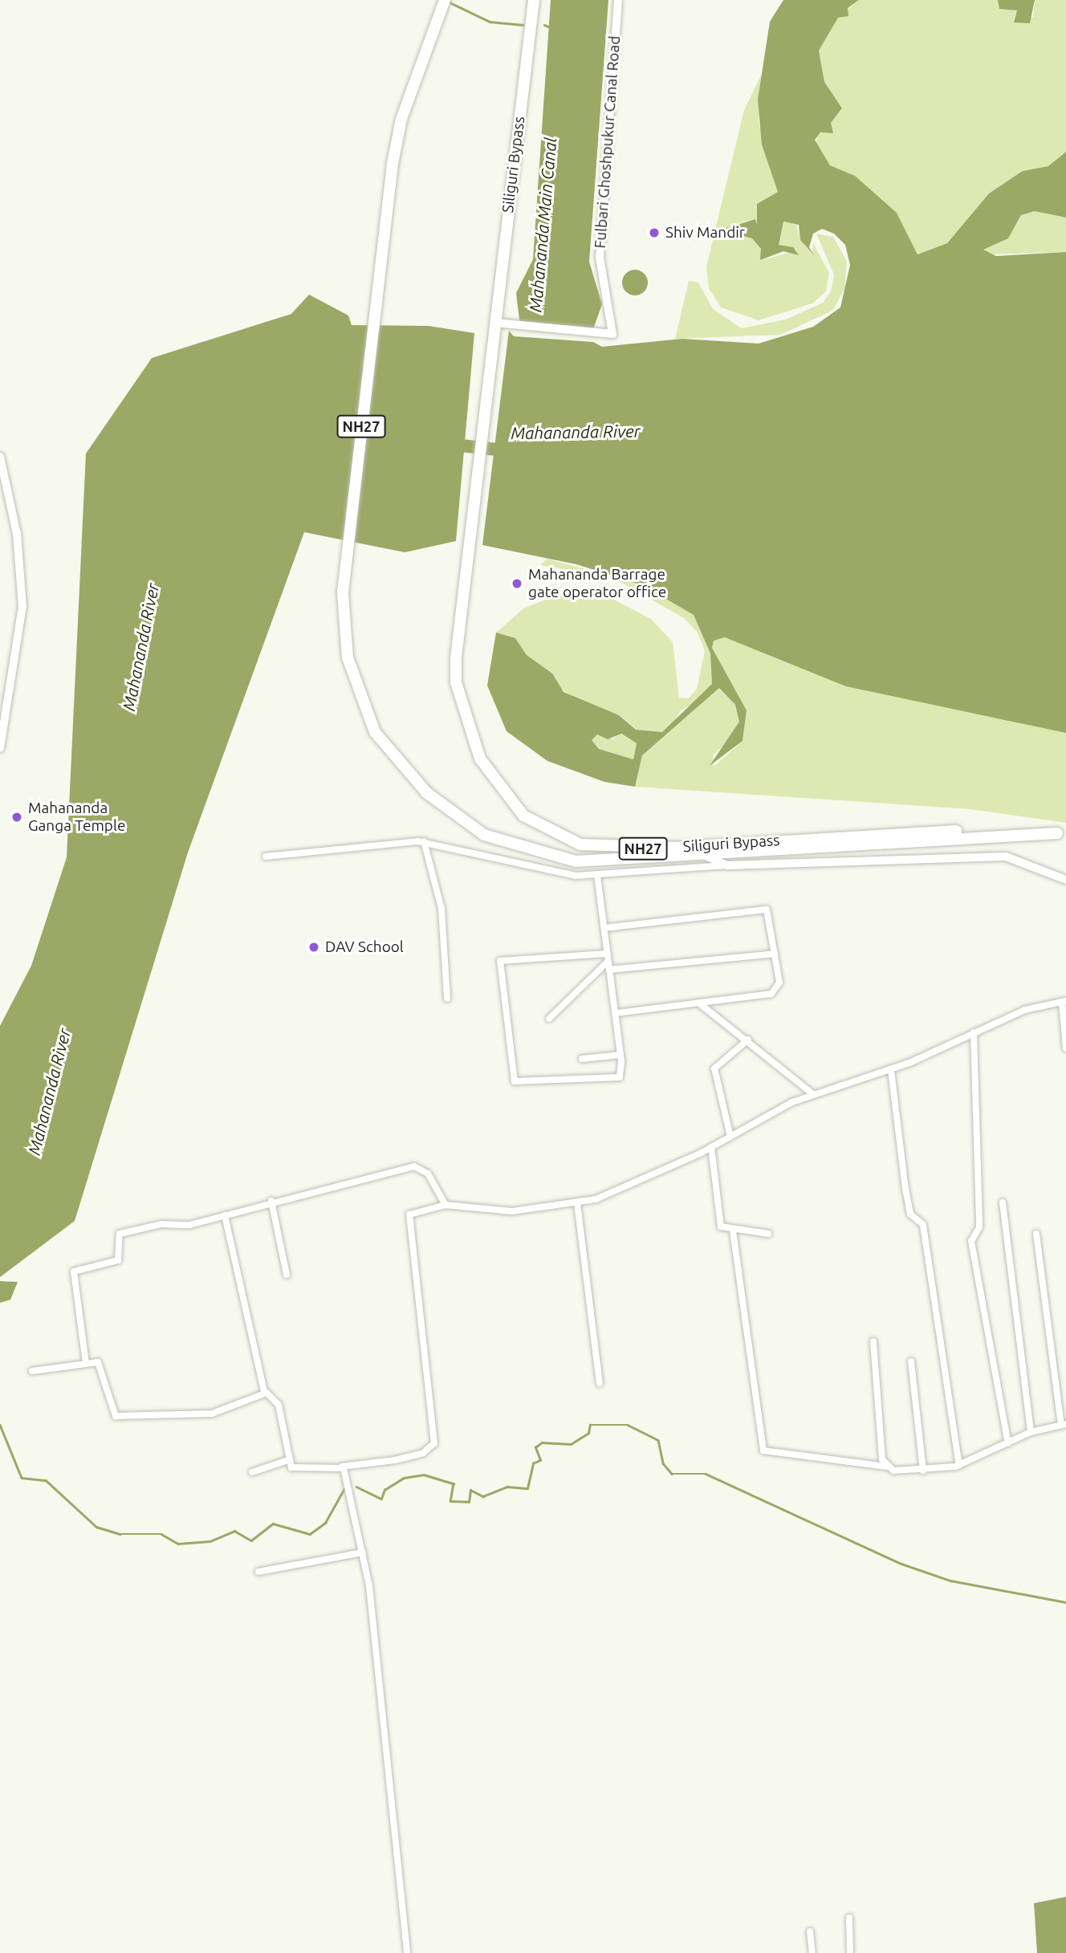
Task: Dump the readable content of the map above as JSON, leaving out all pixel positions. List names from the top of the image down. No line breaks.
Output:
{"streets":{"highway":["Siliguri Bypass","NH27"],"main road":["Fulbari Ghoshpukur Canal Road"]},"crossings":[["Fulbari Ghoshpukur Canal Road","Siliguri Bypass"],["Siliguri Bypass","NH27"]],"water":["Mahananda Main Canal","Mahananda River"],"places":["Shiv Mandir","Mahananda Barrage gate operator office","Mahananda Ganga Temple","DAV School"]}
